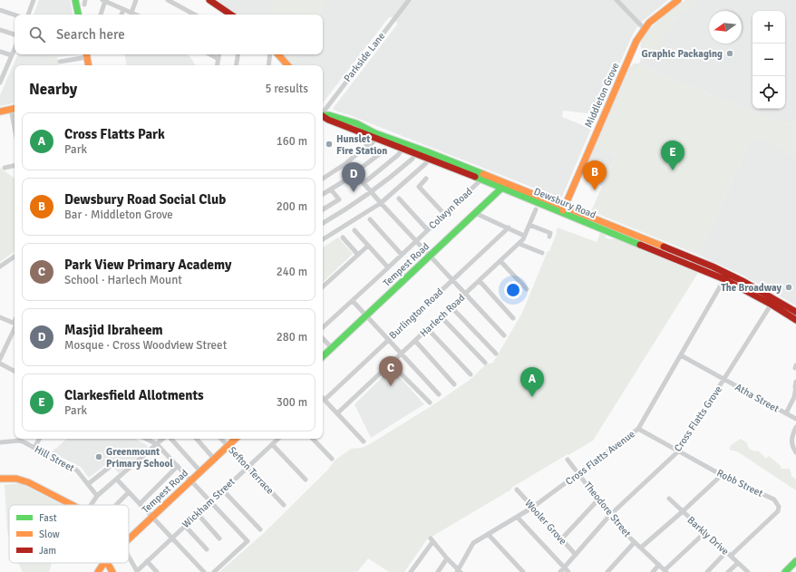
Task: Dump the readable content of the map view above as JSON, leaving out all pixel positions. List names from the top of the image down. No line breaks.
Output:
{"streets":{"street":["Parkside Lane","Middleton Grove","Dewsbury Road","Colwyn Road","Tempest Road","Burlington Road","Harlech Road","Atha Street","Cross Flatts Grove","Cross Flatts Avenue","Hill Street","Sefton Terrace","Robb Street","Wickham Street","Theodore Street","Wooler Grove","Barkly Drive"]},"crossings":[["Middleton Grove","Dewsbury Road"],["Dewsbury Road","Colwyn Road"],["Dewsbury Road","Tempest Road"],["Dewsbury Road","Harlech Road"],["Dewsbury Road","Cross Flatts Grove"],["Dewsbury Road","Cross Flatts Avenue"],["Tempest Road","Sefton Terrace"],["Atha Street","Cross Flatts Grove"],["Atha Street","Cross Flatts Avenue"],["Cross Flatts Grove","Robb Street"],["Cross Flatts Grove","Theodore Street"],["Cross Flatts Grove","Wooler Grove"],["Cross Flatts Avenue","Robb Street"],["Cross Flatts Avenue","Theodore Street"],["Cross Flatts Avenue","Wooler Grove"],["Sefton Terrace","Wickham Street"],["Robb Street","Barkly Drive"]],"places":["Graphic Packaging","Hunslet Fire Station","The Broadway","Greenmount Primary School"],"legend":["Fast","Slow","Jam"],"north":"left","page":{"map_buttons":["+","−"],"search":"Search here","heading":["Nearby","5 results"],"list":[{"mark":"A","name":"Cross Flatts Park","note":"Park","value":"160 m"},{"mark":"B","name":"Dewsbury Road Social Club","note":"Bar · Middleton Grove","value":"200 m"},{"mark":"C","name":"Park View Primary Academy","note":"School · Harlech Mount","value":"240 m"},{"mark":"D","name":"Masjid Ibraheem","note":"Mosque · Cross Woodview Street","value":"280 m"},{"mark":"E","name":"Clarkesfield Allotments","note":"Park","value":"300 m"}],"pins":["E","B","D","C","A"]}}
